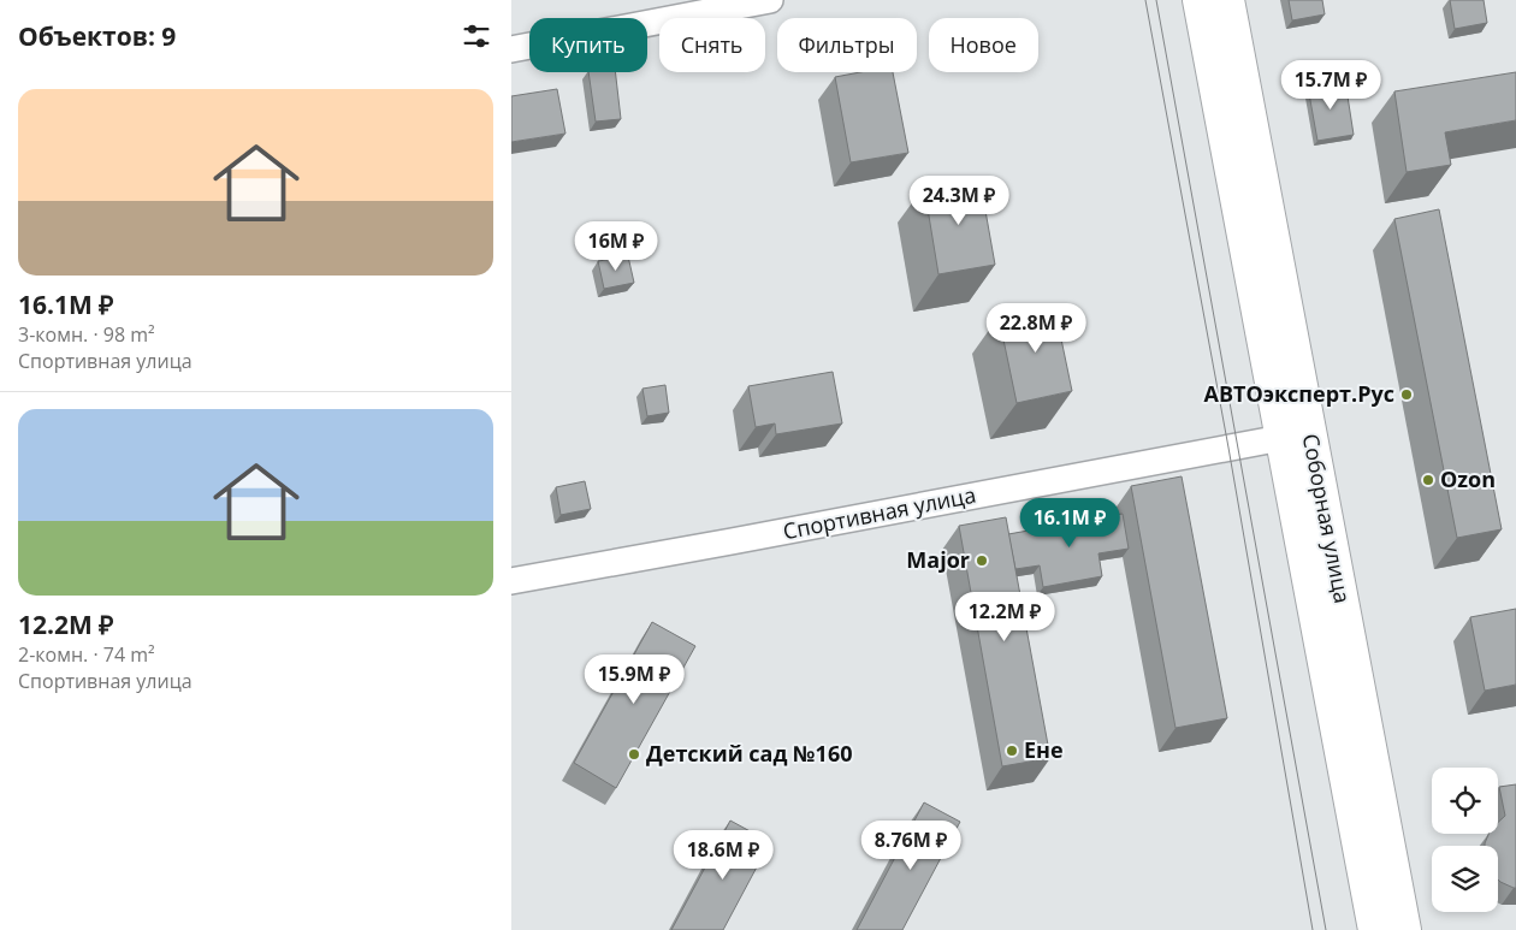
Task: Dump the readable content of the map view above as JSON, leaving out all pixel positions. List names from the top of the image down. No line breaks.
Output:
{"streets":{"main road":["Соборная улица"],"street":["Спортивная улица"]},"crossings":[["Спортивная улица","Соборная улица"]],"places":["АВТОэксперт.Рус","Ozon","Major","Ене","Детский сад №160"],"page":{"heading":"Объектов: 9","chip":["Купить","Снять","Фильтры","Новое"],"price":["15.7M ₽","24.3M ₽","16M ₽","22.8M ₽","16.1M ₽","12.2M ₽","15.9M ₽","8.76M ₽","18.6M ₽"],"list":[{"name":"16.1M ₽","note":"3-комн. · 98 m² · Спортивная улица"},{"name":"12.2M ₽","note":"2-комн. · 74 m² · Спортивная улица"}]}}
